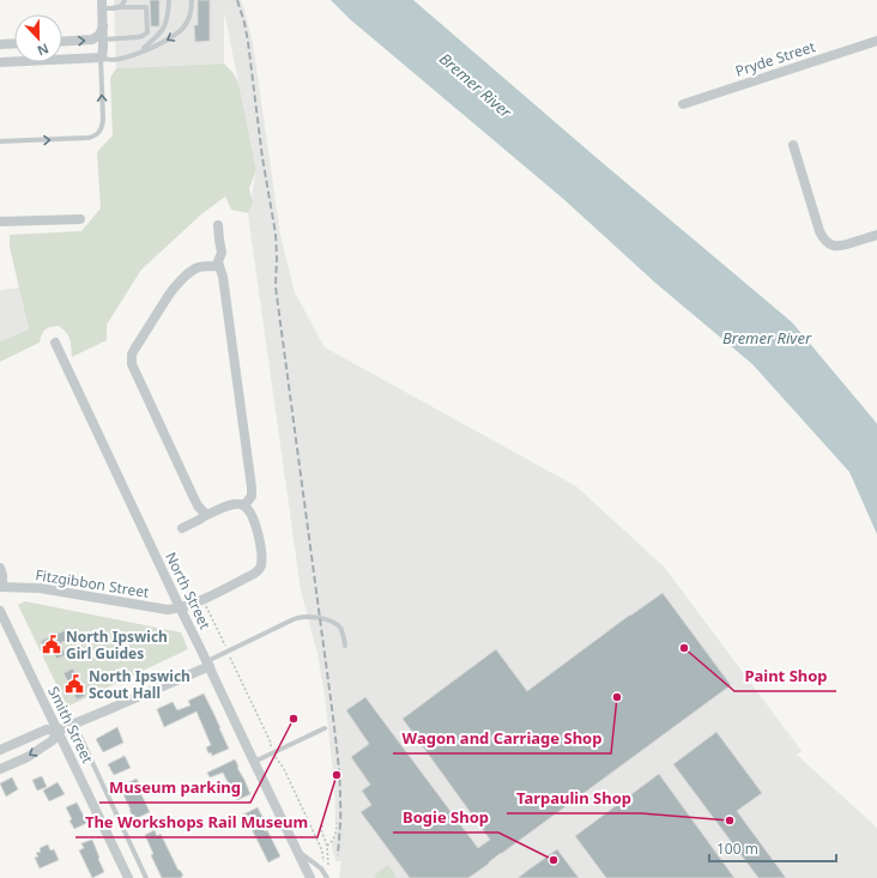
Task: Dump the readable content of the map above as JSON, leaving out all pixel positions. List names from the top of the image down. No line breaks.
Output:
{"streets":{"street":["Pryde Street","Fitzgibbon Street","North Street","Smith Street"]},"crossings":[["Fitzgibbon Street","North Street"]],"water":["Bremer River"],"places":{"public building":["North Ipswich Girl Guides","North Ipswich Scout Hall"],"other":["Paint Shop","Wagon and Carriage Shop","Museum parking","The Workshops Rail Museum","Tarpaulin Shop","Bogie Shop"]},"scale_bar":"100 m","north":"bottom"}
